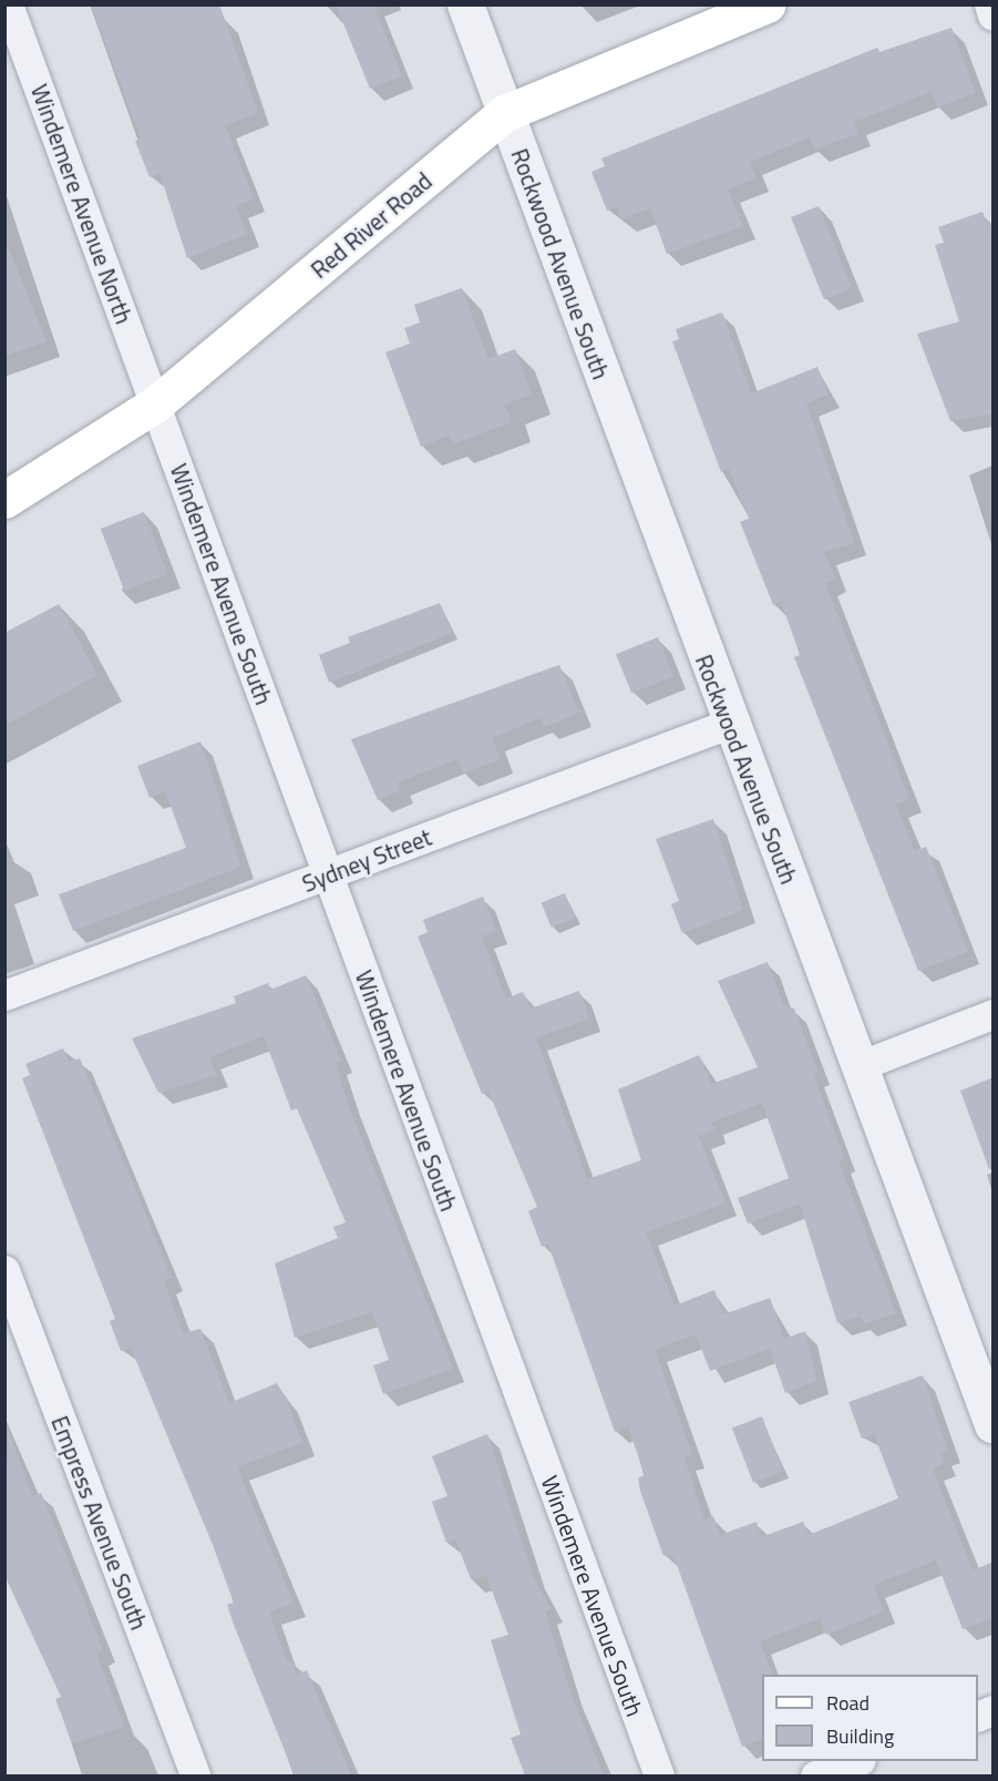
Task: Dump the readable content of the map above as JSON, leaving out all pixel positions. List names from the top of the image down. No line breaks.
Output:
{"streets":{"main road":["Red River Road"],"street":["Windemere Avenue North","Rockwood Avenue South","Windemere Avenue South","Sydney Street","Empress Avenue South"]},"crossings":[["Windemere Avenue North","Red River Road"],["Windemere Avenue North","Windemere Avenue South"],["Red River Road","Rockwood Avenue South"],["Red River Road","Windemere Avenue South"],["Rockwood Avenue South","Sydney Street"],["Windemere Avenue South","Sydney Street"]],"legend":["Road","Building"]}
